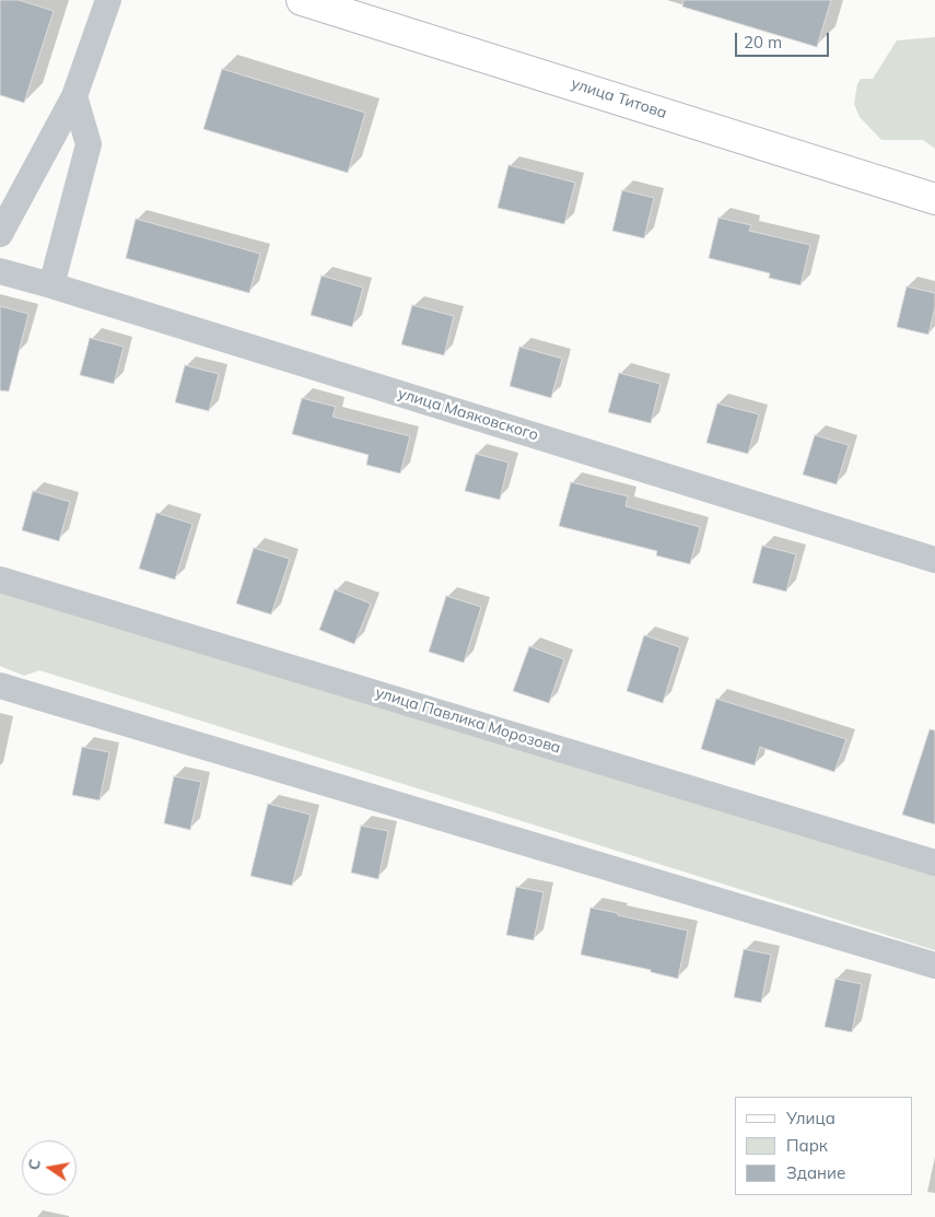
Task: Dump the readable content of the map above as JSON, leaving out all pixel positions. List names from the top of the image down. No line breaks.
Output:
{"streets":{"main road":["улица Титова"],"street":["улица Маяковского","улица Павлика Морозова"]},"legend":["Улица","Парк","Здание"],"scale_bar":"20 m","north":"left"}
